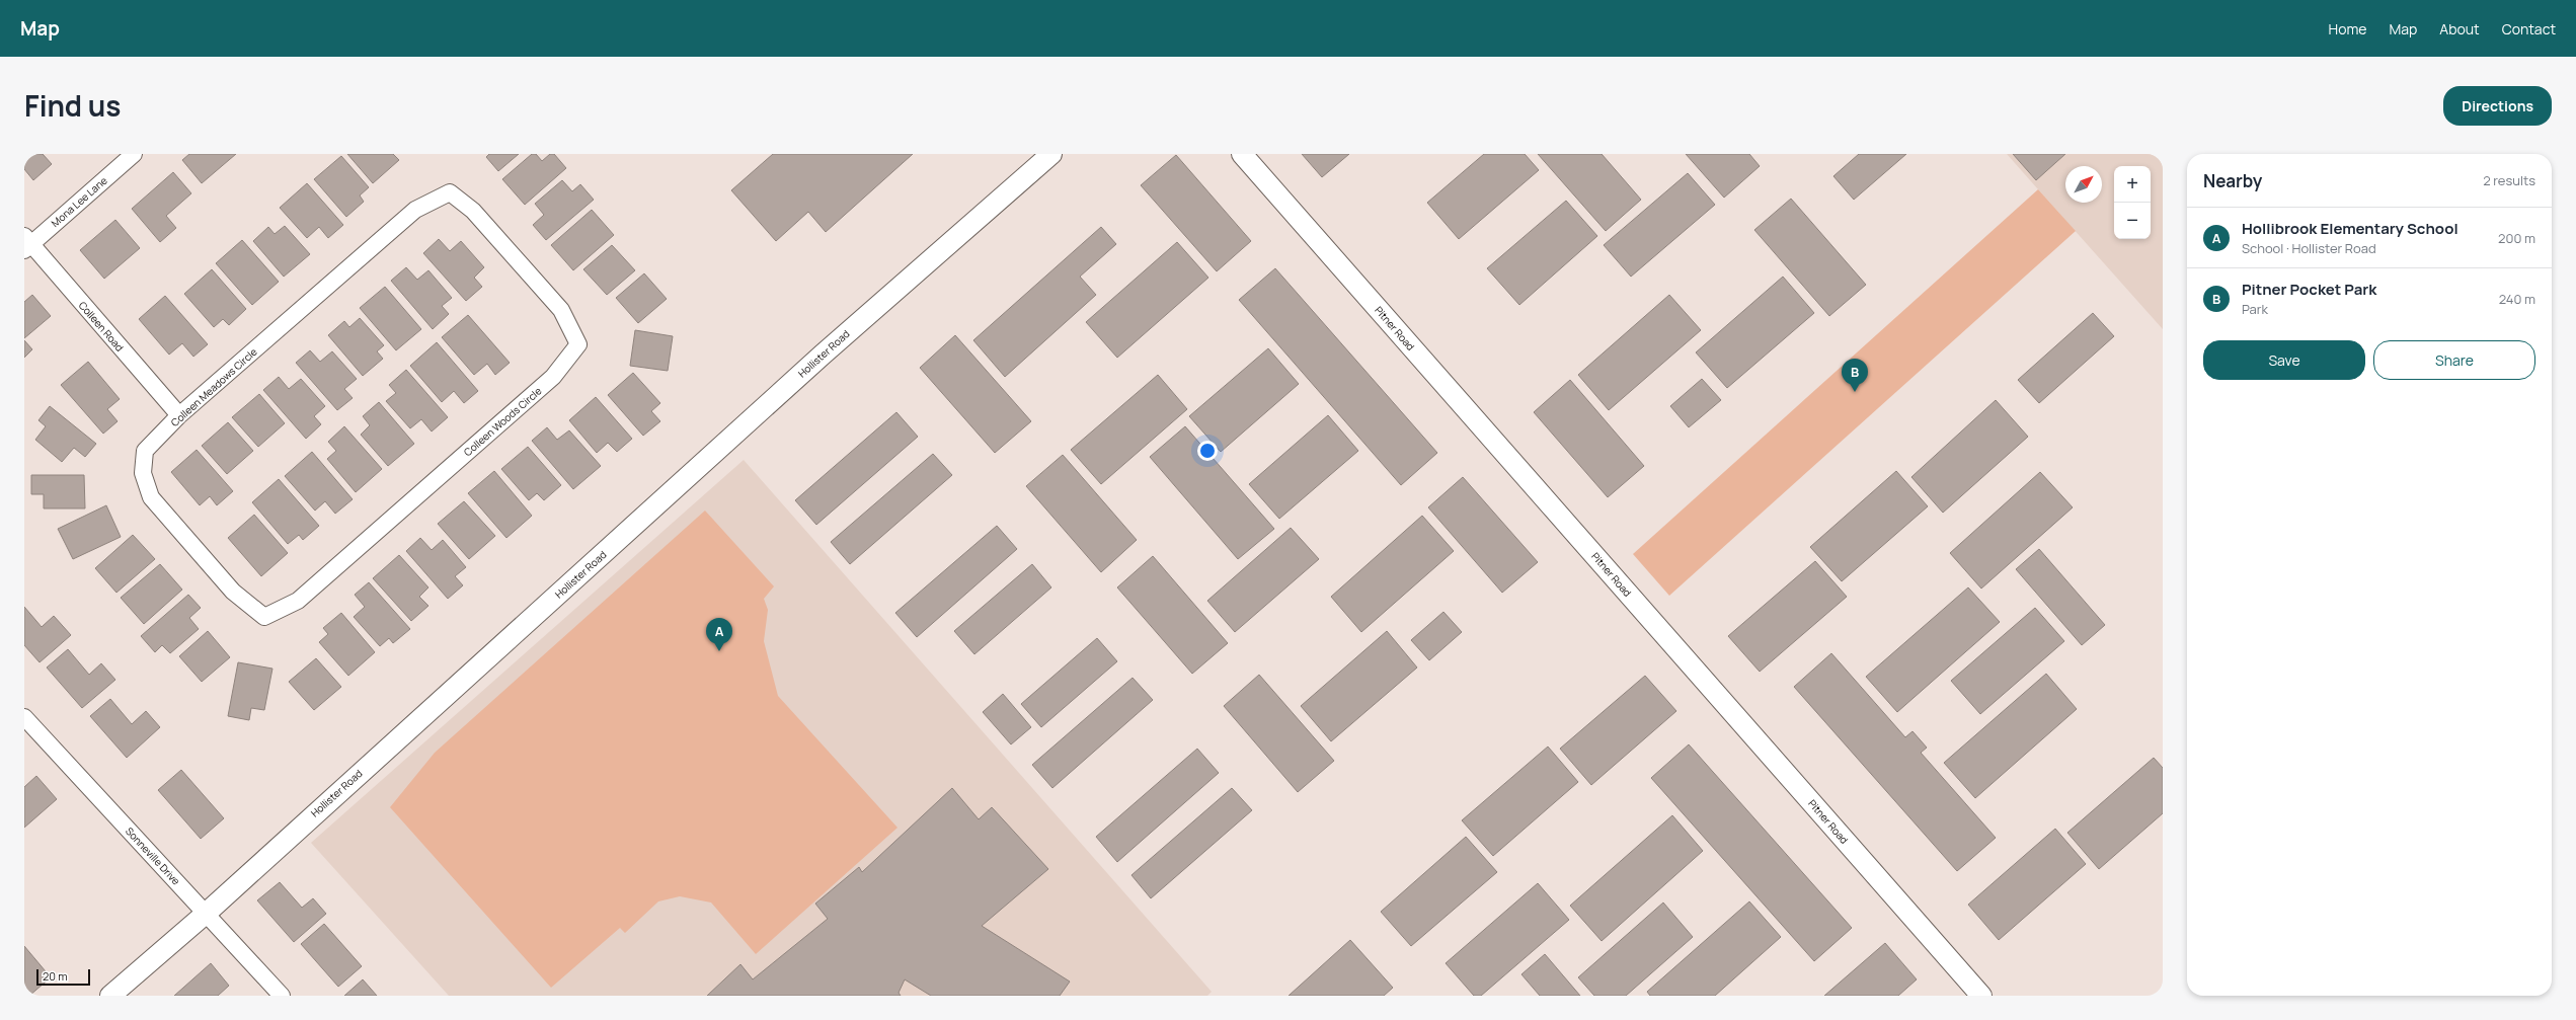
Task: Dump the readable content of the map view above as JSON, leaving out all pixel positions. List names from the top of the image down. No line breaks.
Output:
{"streets":{"street":["Mona Lee Lane","Colleen Road","Pitner Road","Hollister Road","Colleen Meadows Circle","Colleen Woods Circle","Sonneville Drive"]},"crossings":[["Mona Lee Lane","Colleen Road"],["Colleen Road","Colleen Meadows Circle"],["Hollister Road","Sonneville Drive"],["Colleen Meadows Circle","Colleen Woods Circle"]],"scale_bar":"20 m","north":"top right","page":{"header":"Map","nav":["Home","Map","About","Contact"],"title":"Find us","buttons":["Directions",["Save","Share"]],"heading":["Nearby","2 results"],"map_buttons":["+","−"],"list":[{"mark":"A","name":"Hollibrook Elementary School","note":"School · Hollister Road","value":"200 m"},{"mark":"B","name":"Pitner Pocket Park","note":"Park","value":"240 m"}],"pins":["B","A"],"scale":"20 m"}}
